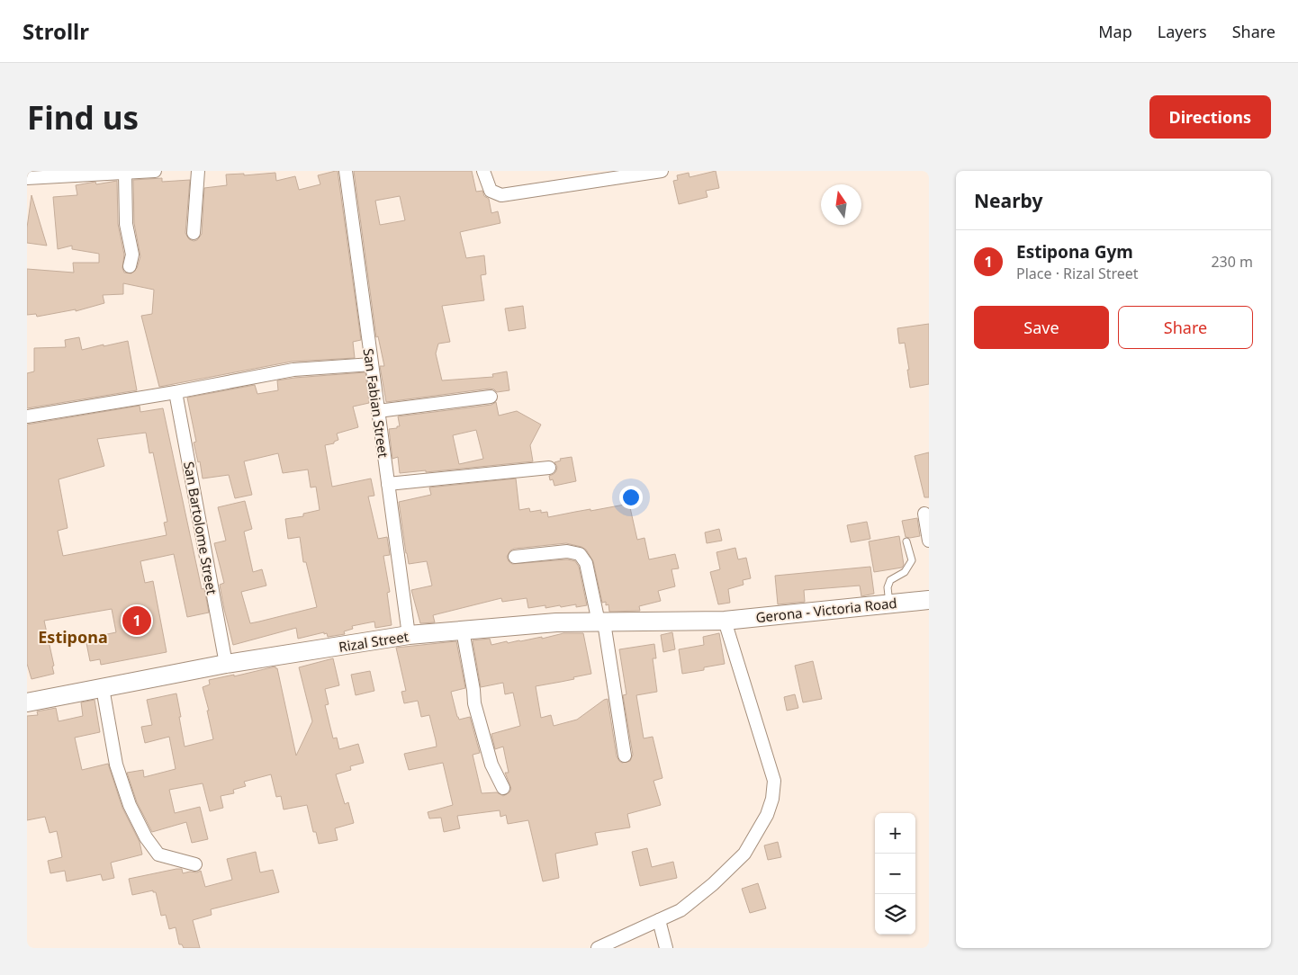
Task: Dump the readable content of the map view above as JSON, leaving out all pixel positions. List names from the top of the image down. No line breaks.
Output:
{"streets":{"main road":["Gerona - Victoria Road","Rizal Street"],"street":["San Fabian Street","San Bartolome Street"]},"crossings":[["San Fabian Street","Rizal Street"],["San Bartolome Street","Rizal Street"],["Gerona - Victoria Road","Rizal Street"]],"districts":["Estipona"],"north":"top","page":{"header":"Strollr","nav":["Map","Layers","Share"],"buttons":["Directions",["Save","Share"]],"title":"Find us","heading":"Nearby","list":[{"mark":"1","name":"Estipona Gym","note":"Place · Rizal Street","value":"230 m"}],"pins":"1","map_buttons":["+","−"]}}
